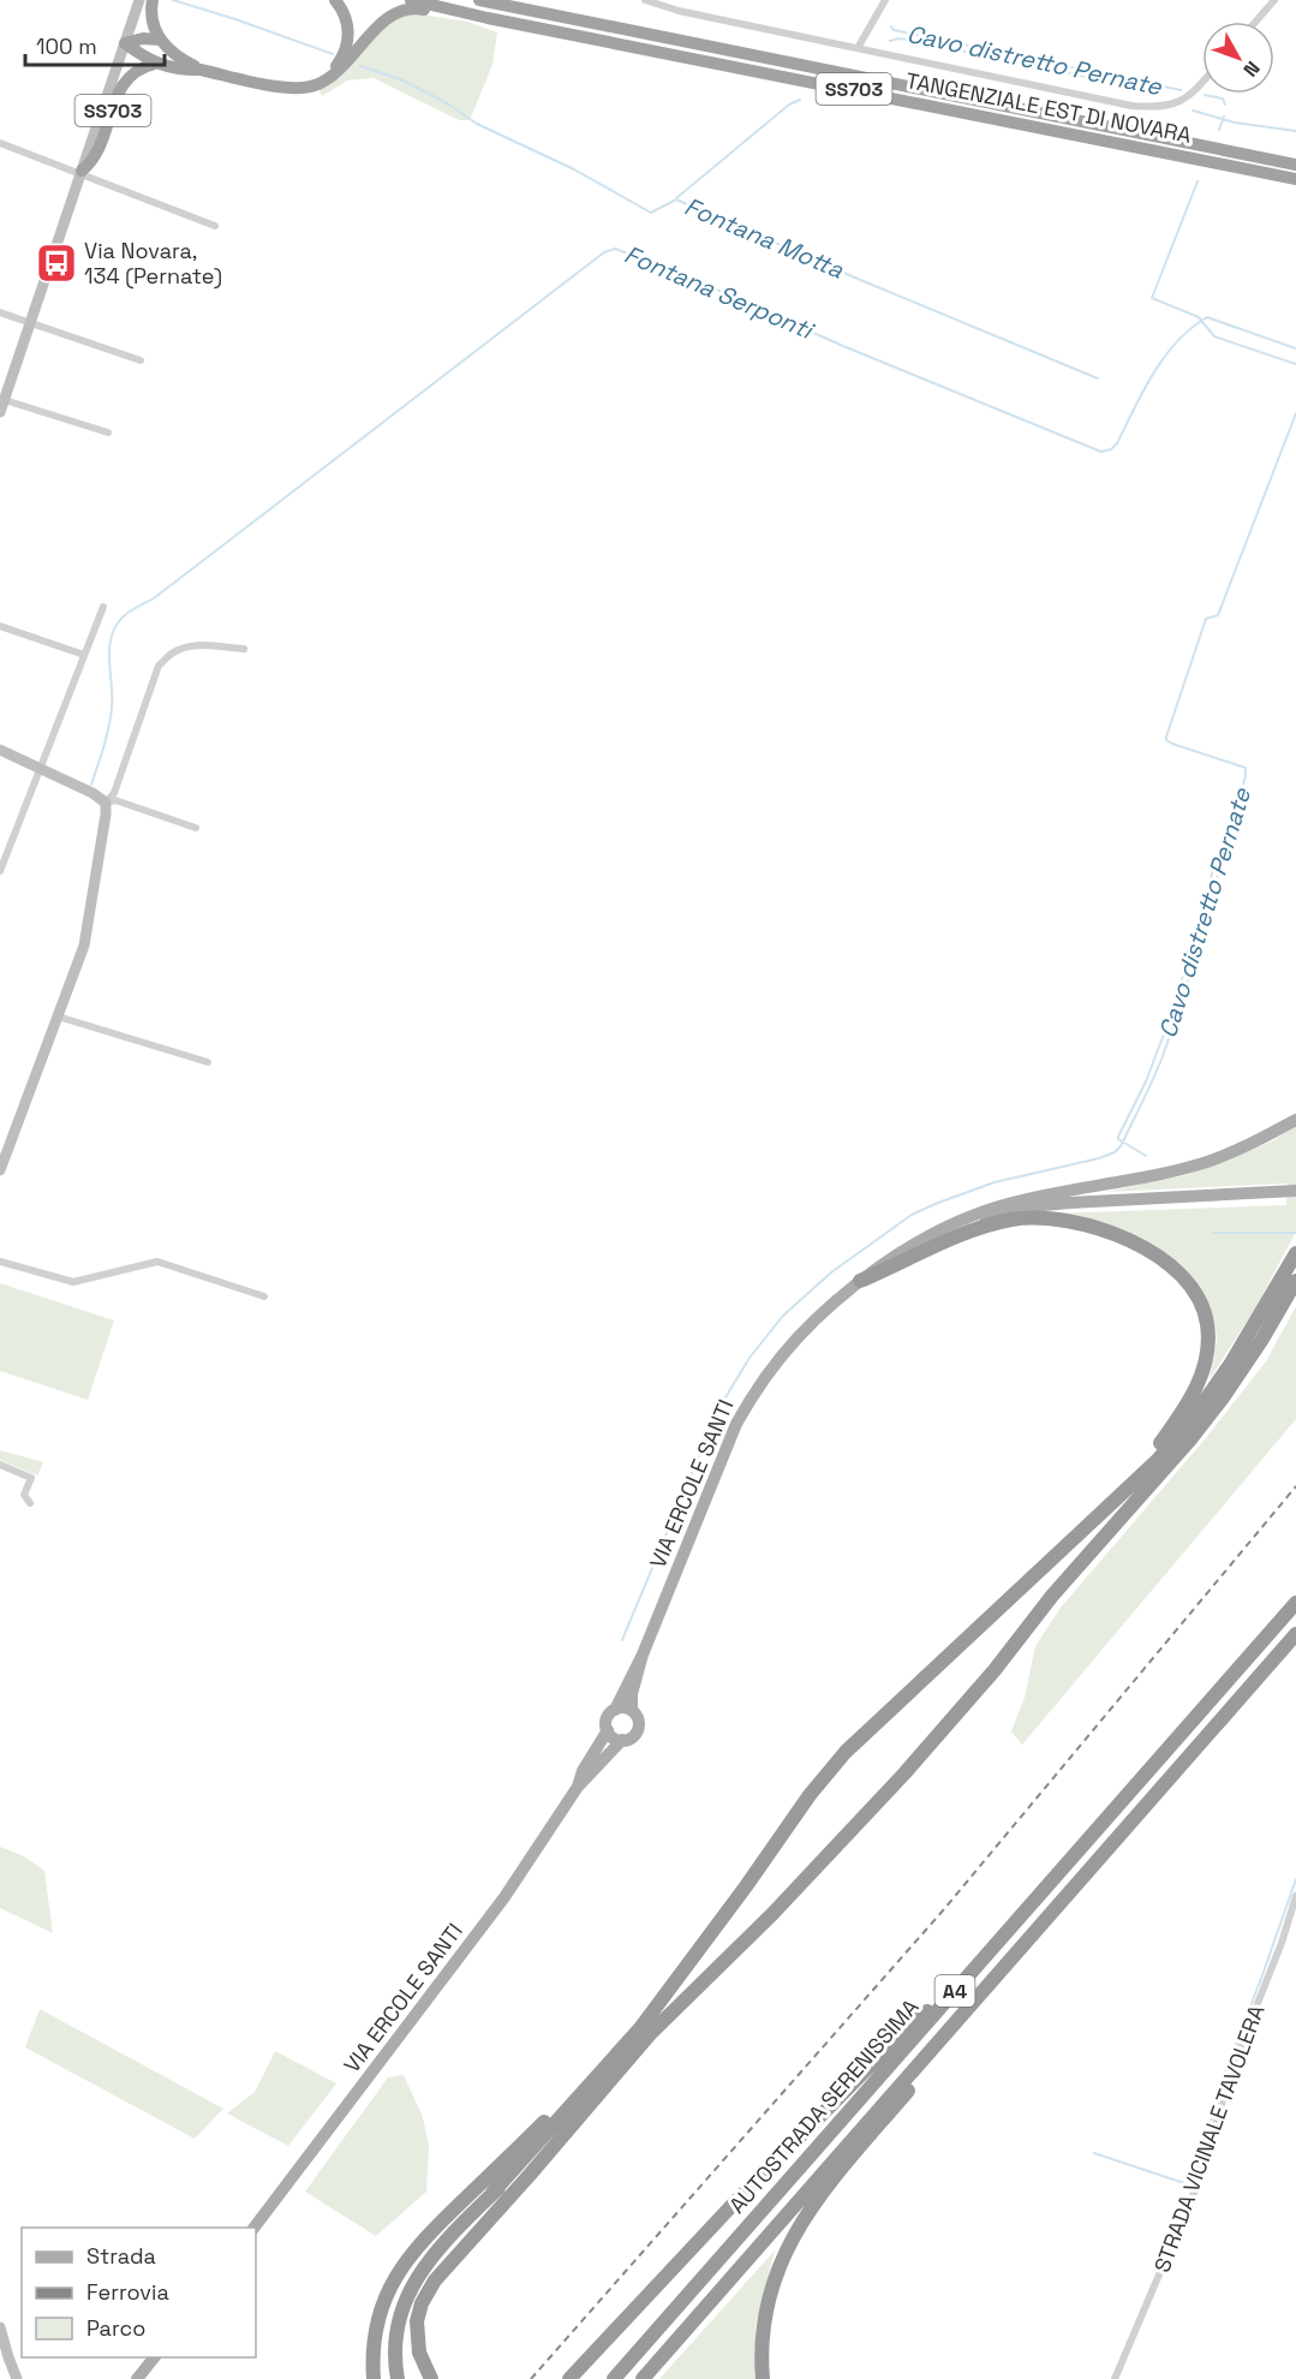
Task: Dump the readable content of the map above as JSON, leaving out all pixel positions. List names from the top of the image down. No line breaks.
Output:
{"streets":{"highway":["SS703","TANGENZIALE EST DI NOVARA","A4","AUTOSTRADA SERENISSIMA"],"main road":["VIA ERCOLE SANTI"],"street":["STRADA VICINALE TAVOLERA"]},"crossings":[["SS703","TANGENZIALE EST DI NOVARA"]],"water":["Cavo distretto Pernate","Fontana Motta","Fontana Serponti"],"places":{"bus stop":["Via Novara, 134 (Pernate)"]},"legend":["Strada","Ferrovia","Parco"],"scale_bar":"100 m","north":"bottom right"}
